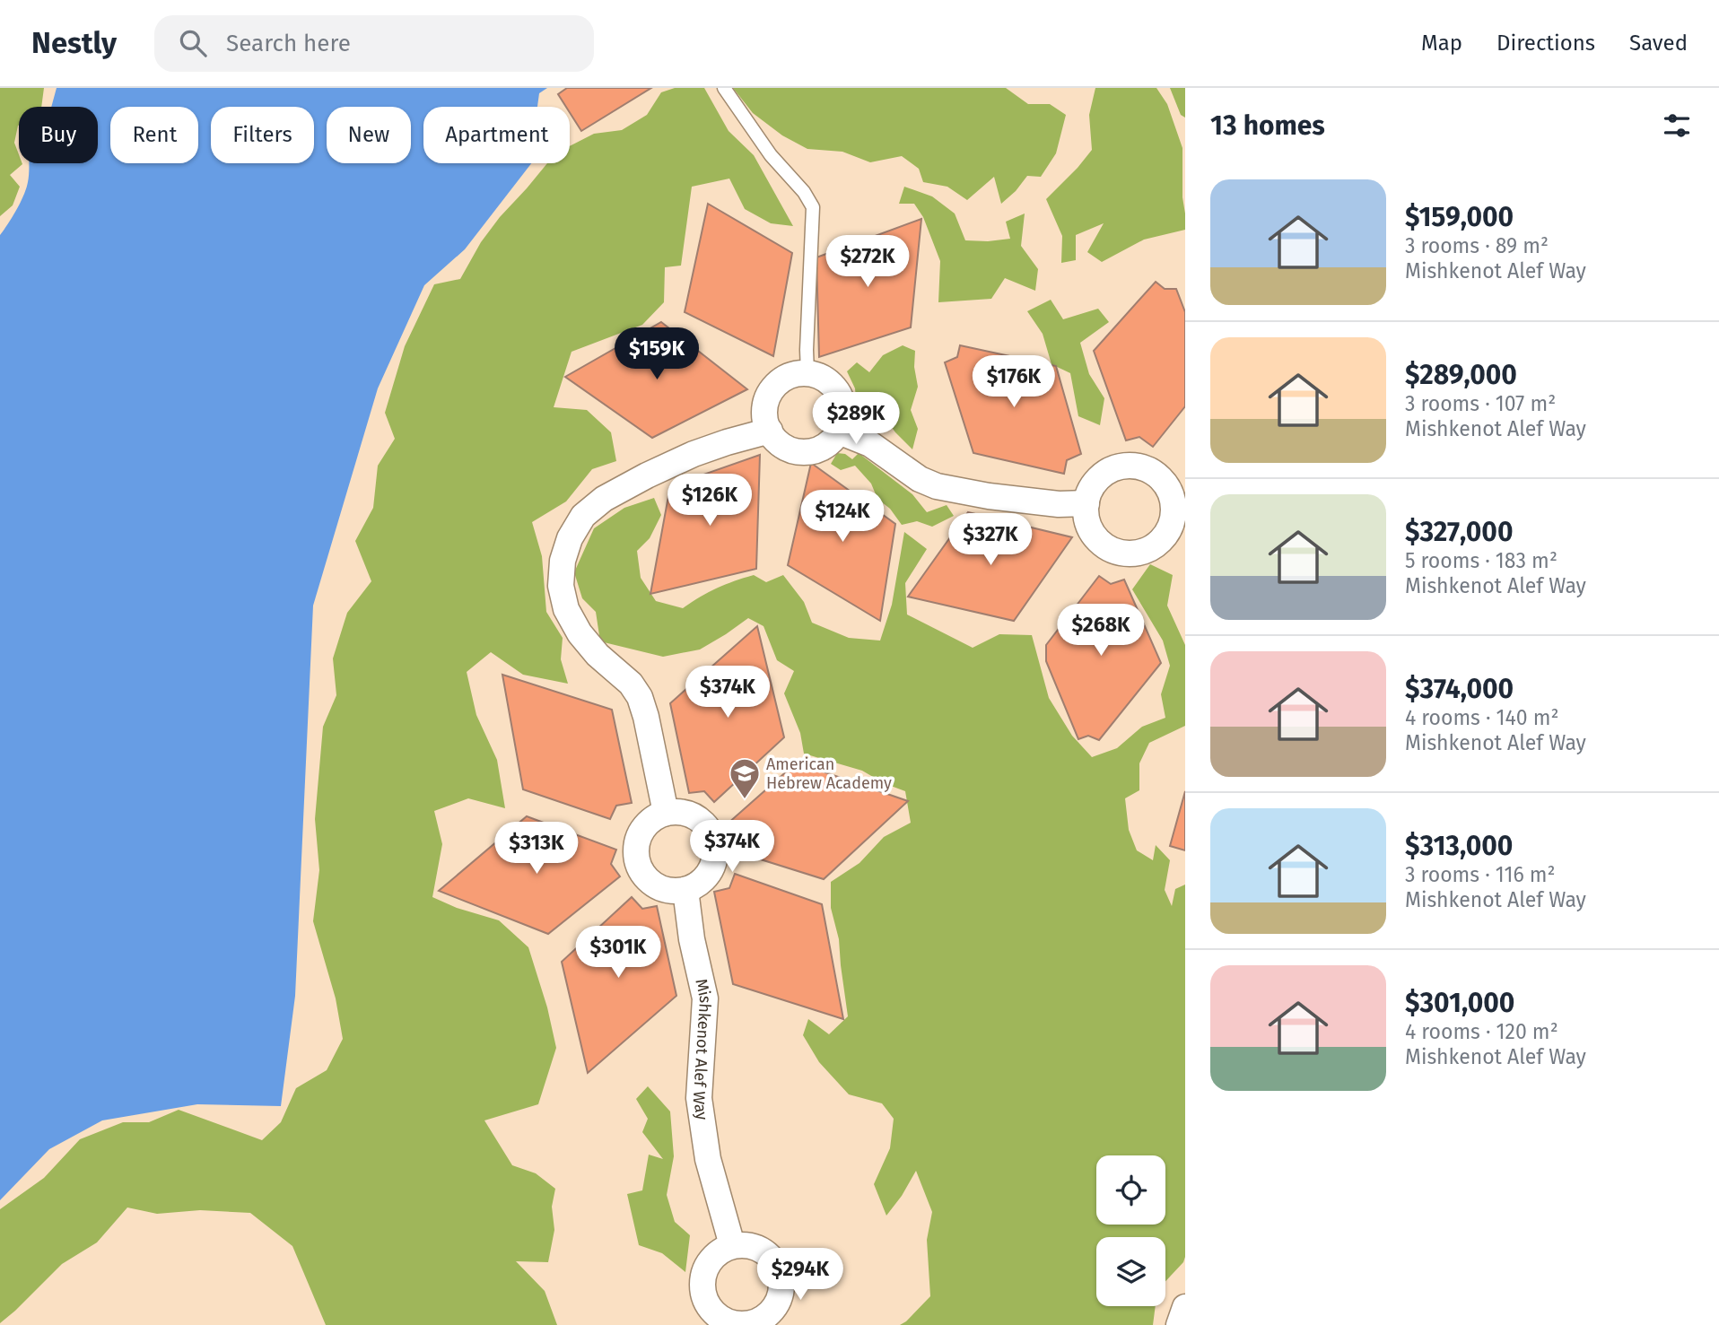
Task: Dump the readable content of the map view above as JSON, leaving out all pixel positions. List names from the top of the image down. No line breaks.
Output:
{"streets":{"street":["Mishkenot Alef Way"]},"places":{"school or university":["American Hebrew Academy"]},"page":{"header":"Nestly","search":"Search here","nav":["Map","Directions","Saved"],"heading":"13 homes","chip":["Buy","Rent","Filters","New","Apartment"],"list":[{"name":"$159,000","note":"3 rooms · 89 m² · Mishkenot Alef Way"},{"name":"$289,000","note":"3 rooms · 107 m² · Mishkenot Alef Way"},{"name":"$327,000","note":"5 rooms · 183 m² · Mishkenot Alef Way"},{"name":"$374,000","note":"4 rooms · 140 m² · Mishkenot Alef Way"},{"name":"$313,000","note":"3 rooms · 116 m² · Mishkenot Alef Way"},{"name":"$301,000","note":"4 rooms · 120 m² · Mishkenot Alef Way"}],"price":["$272K","$159K","$176K","$289K","$126K","$124K","$327K","$268K","$374K","$374K","$313K","$301K","$294K"]}}
